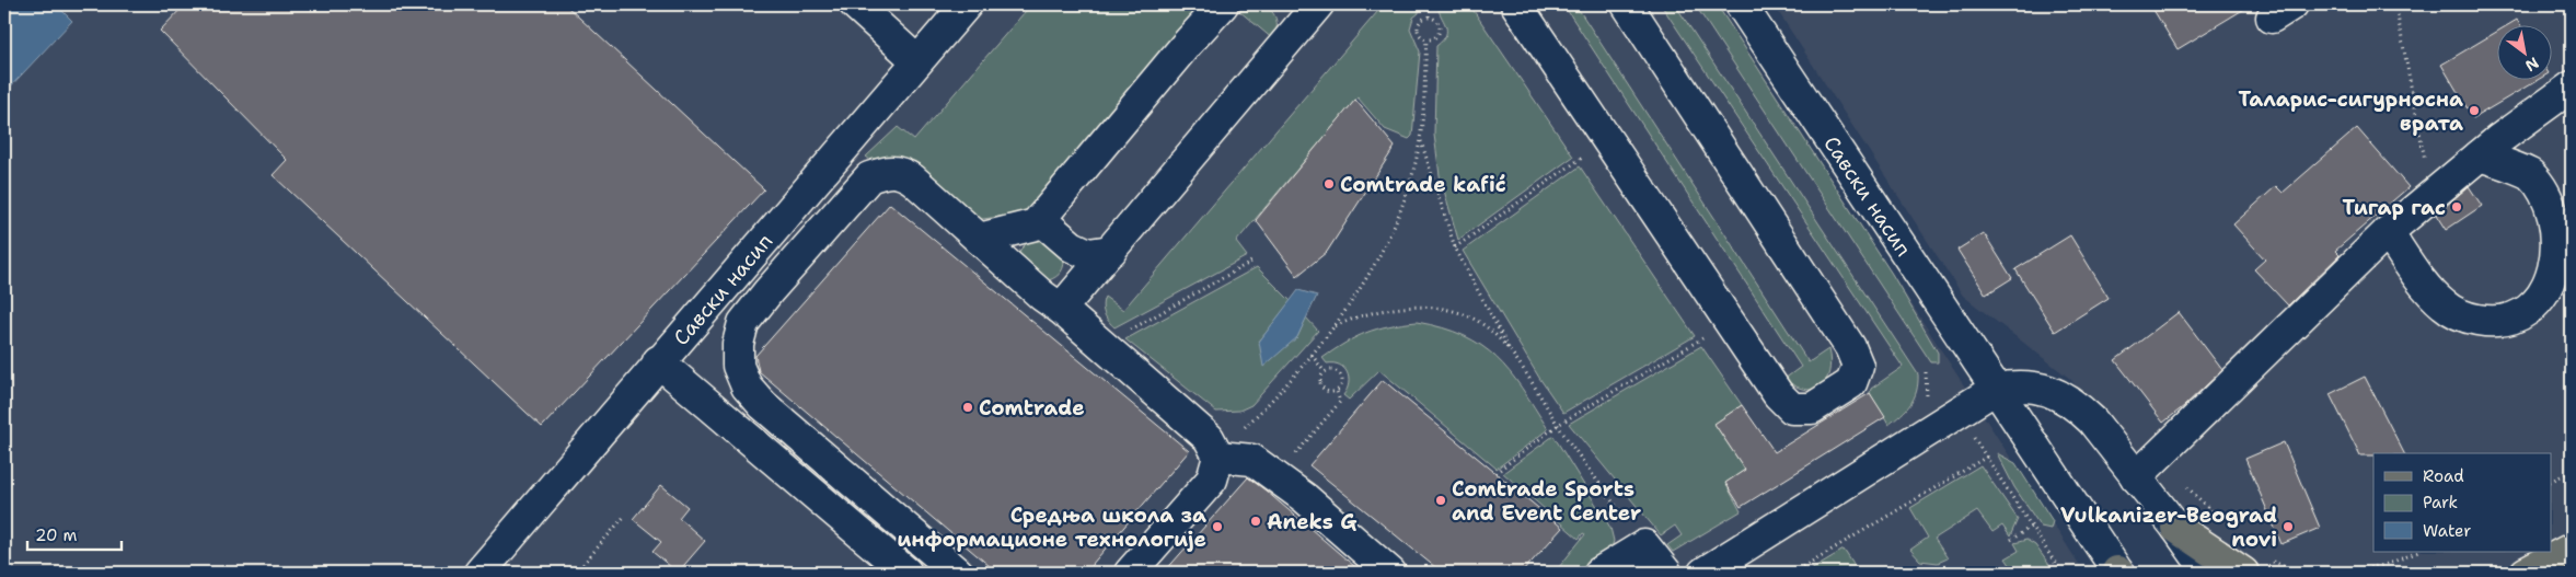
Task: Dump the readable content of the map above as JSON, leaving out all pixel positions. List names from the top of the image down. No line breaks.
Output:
{"streets":{"street":["Савски насип"]},"places":["Таларис-сигурносна врата","Comtrade kafić","Тигар гас","Comtrade","Comtrade Sports and Event Center","Aneks G","Средња школа за информационе технологије","Vulkanizer-Beograd novi"],"legend":["Road","Park","Water"],"scale_bar":"20 m","north":"bottom right"}
